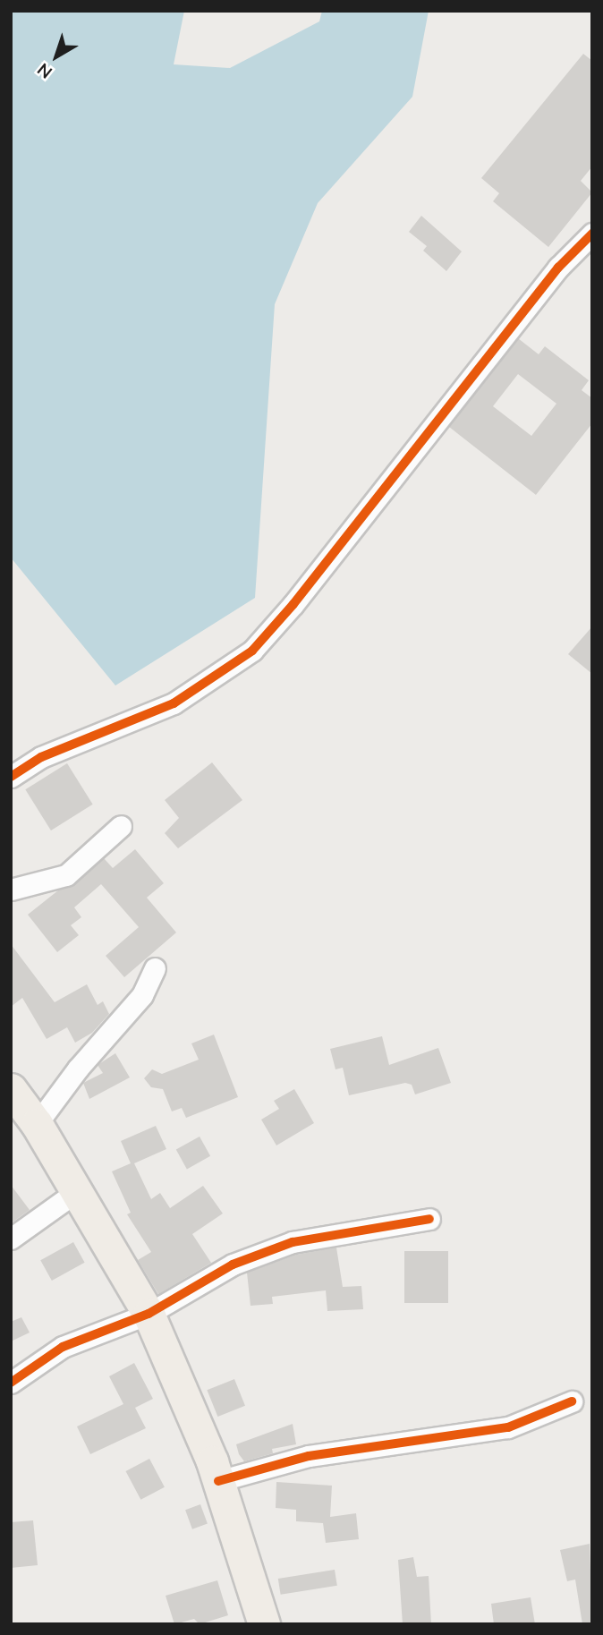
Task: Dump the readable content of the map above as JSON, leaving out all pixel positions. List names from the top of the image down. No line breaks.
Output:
{"north":"bottom left"}
